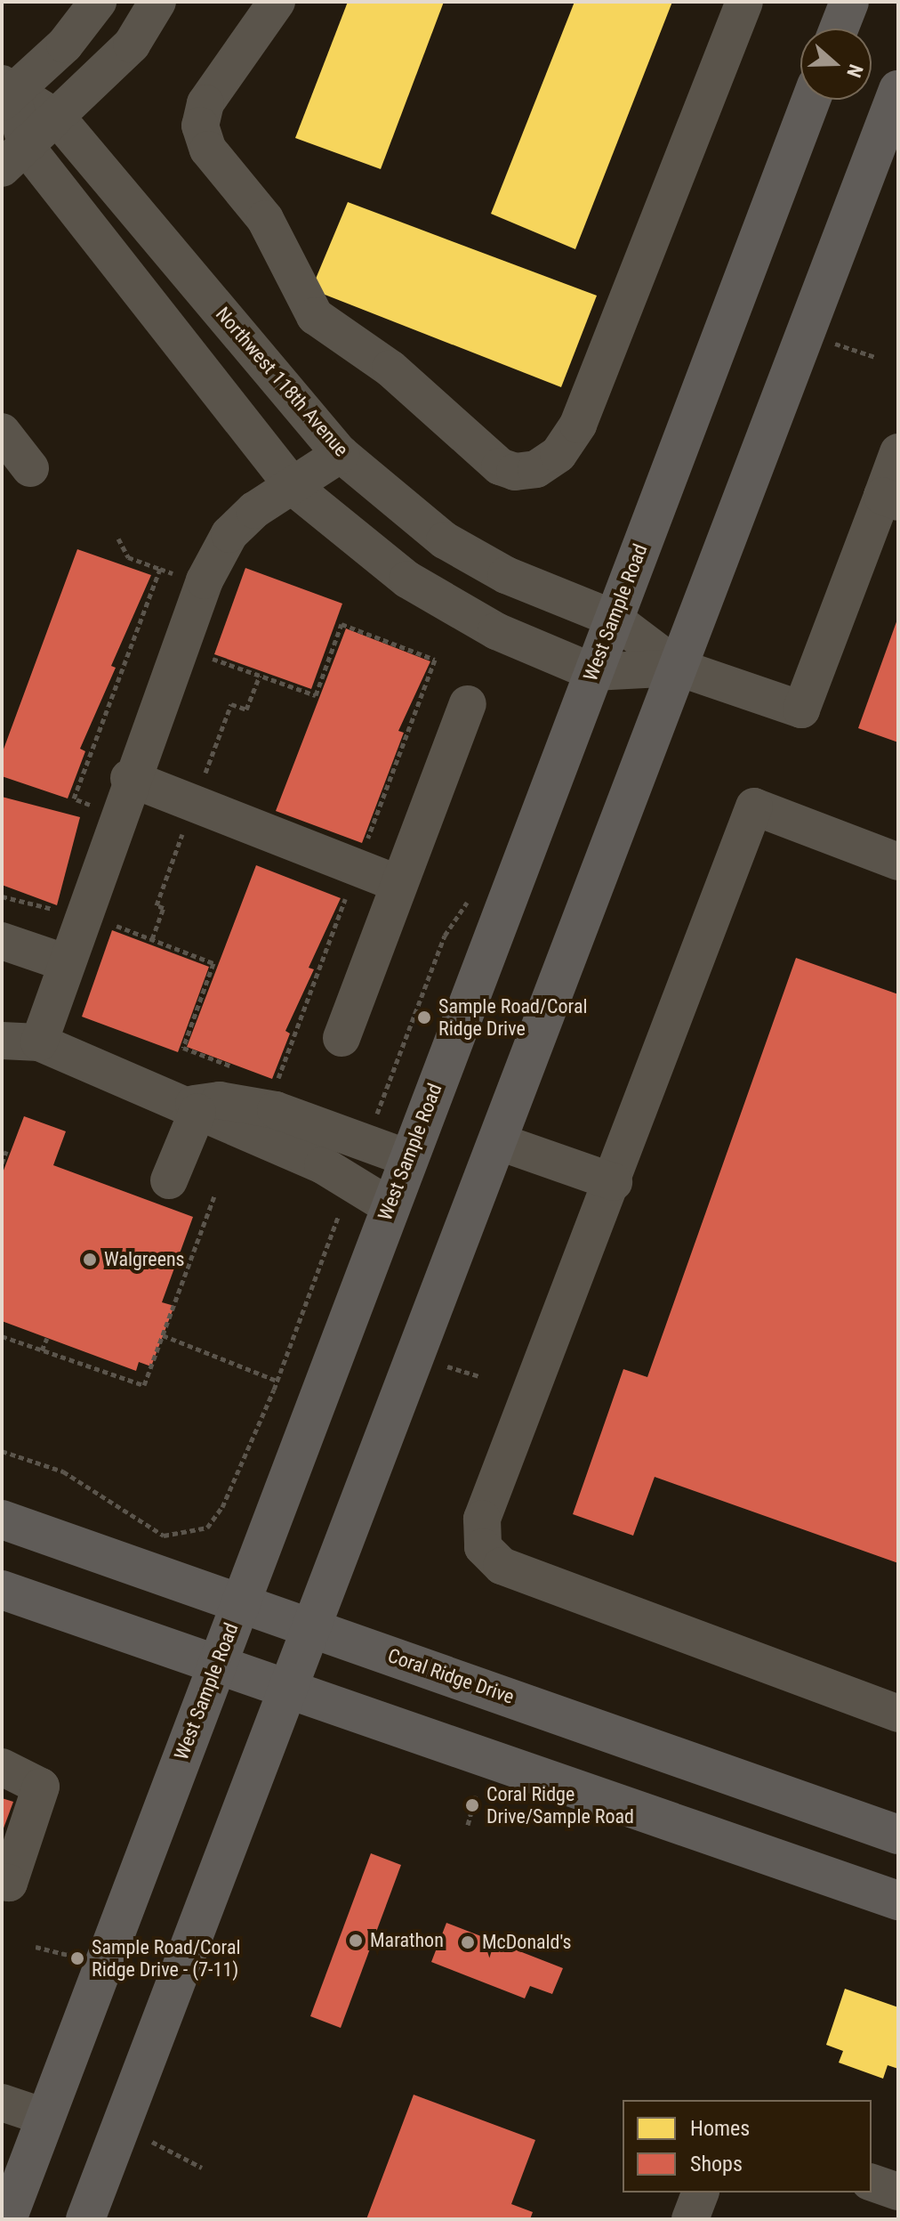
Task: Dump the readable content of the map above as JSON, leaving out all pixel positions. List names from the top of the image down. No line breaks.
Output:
{"streets":{"main road":["West Sample Road","Coral Ridge Drive"],"street":["Northwest 118th Avenue"]},"crossings":[["Northwest 118th Avenue","West Sample Road"],["West Sample Road","Coral Ridge Drive"]],"places":["Sample Road/Coral Ridge Drive","Walgreens","Coral Ridge Drive/Sample Road","Marathon","McDonald's","Sample Road/Coral Ridge Drive - (7-11)"],"legend":["Homes","Shops"],"north":"right"}
